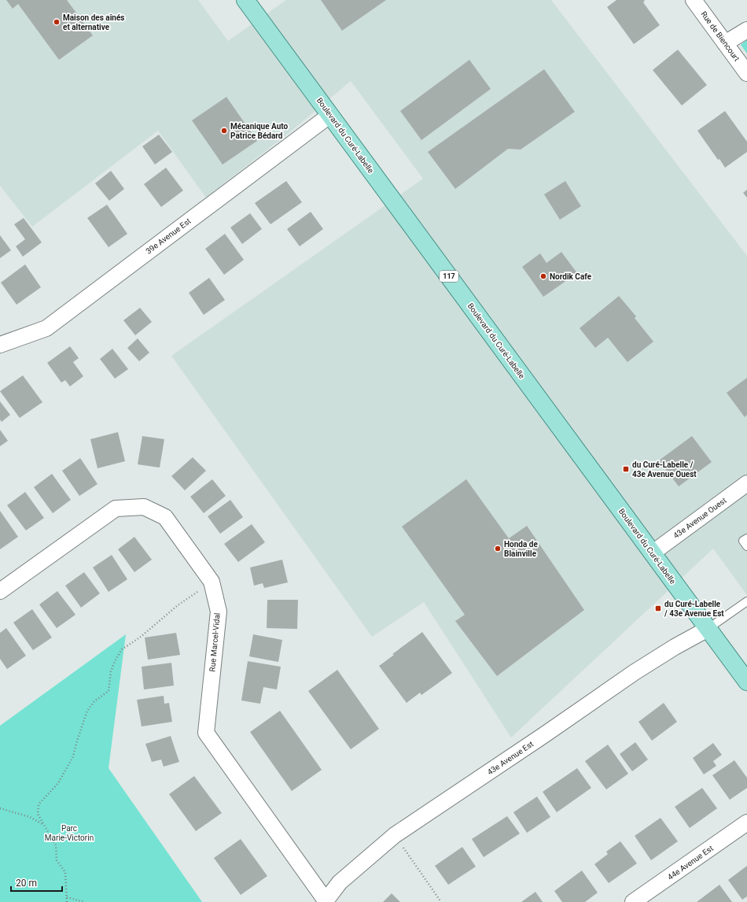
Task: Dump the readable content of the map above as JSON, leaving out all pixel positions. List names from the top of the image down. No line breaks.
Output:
{"streets":{"main road":["Boulevard du Curé-Labelle","117"],"street":["Rue de Biencourt","39e Avenue Est","43e Avenue Ouest","Rue Marcel-Vidal","43e Avenue Est","44e Avenue Est"]},"crossings":[["Boulevard du Curé-Labelle","39e Avenue Est"],["Boulevard du Curé-Labelle","43e Avenue Ouest"],["Boulevard du Curé-Labelle","43e Avenue Est"],["Rue Marcel-Vidal","43e Avenue Est"]],"parks":["Parc Marie-Victorin"],"places":{"other":["Maison des aînés et alternative","Mécanique Auto Patrice Bédard","Nordik Cafe","Honda de Blainville"],"transit":["du Curé-Labelle / 43e Avenue Ouest","du Curé-Labelle / 43e Avenue Est"]},"scale_bar":"20 m"}
